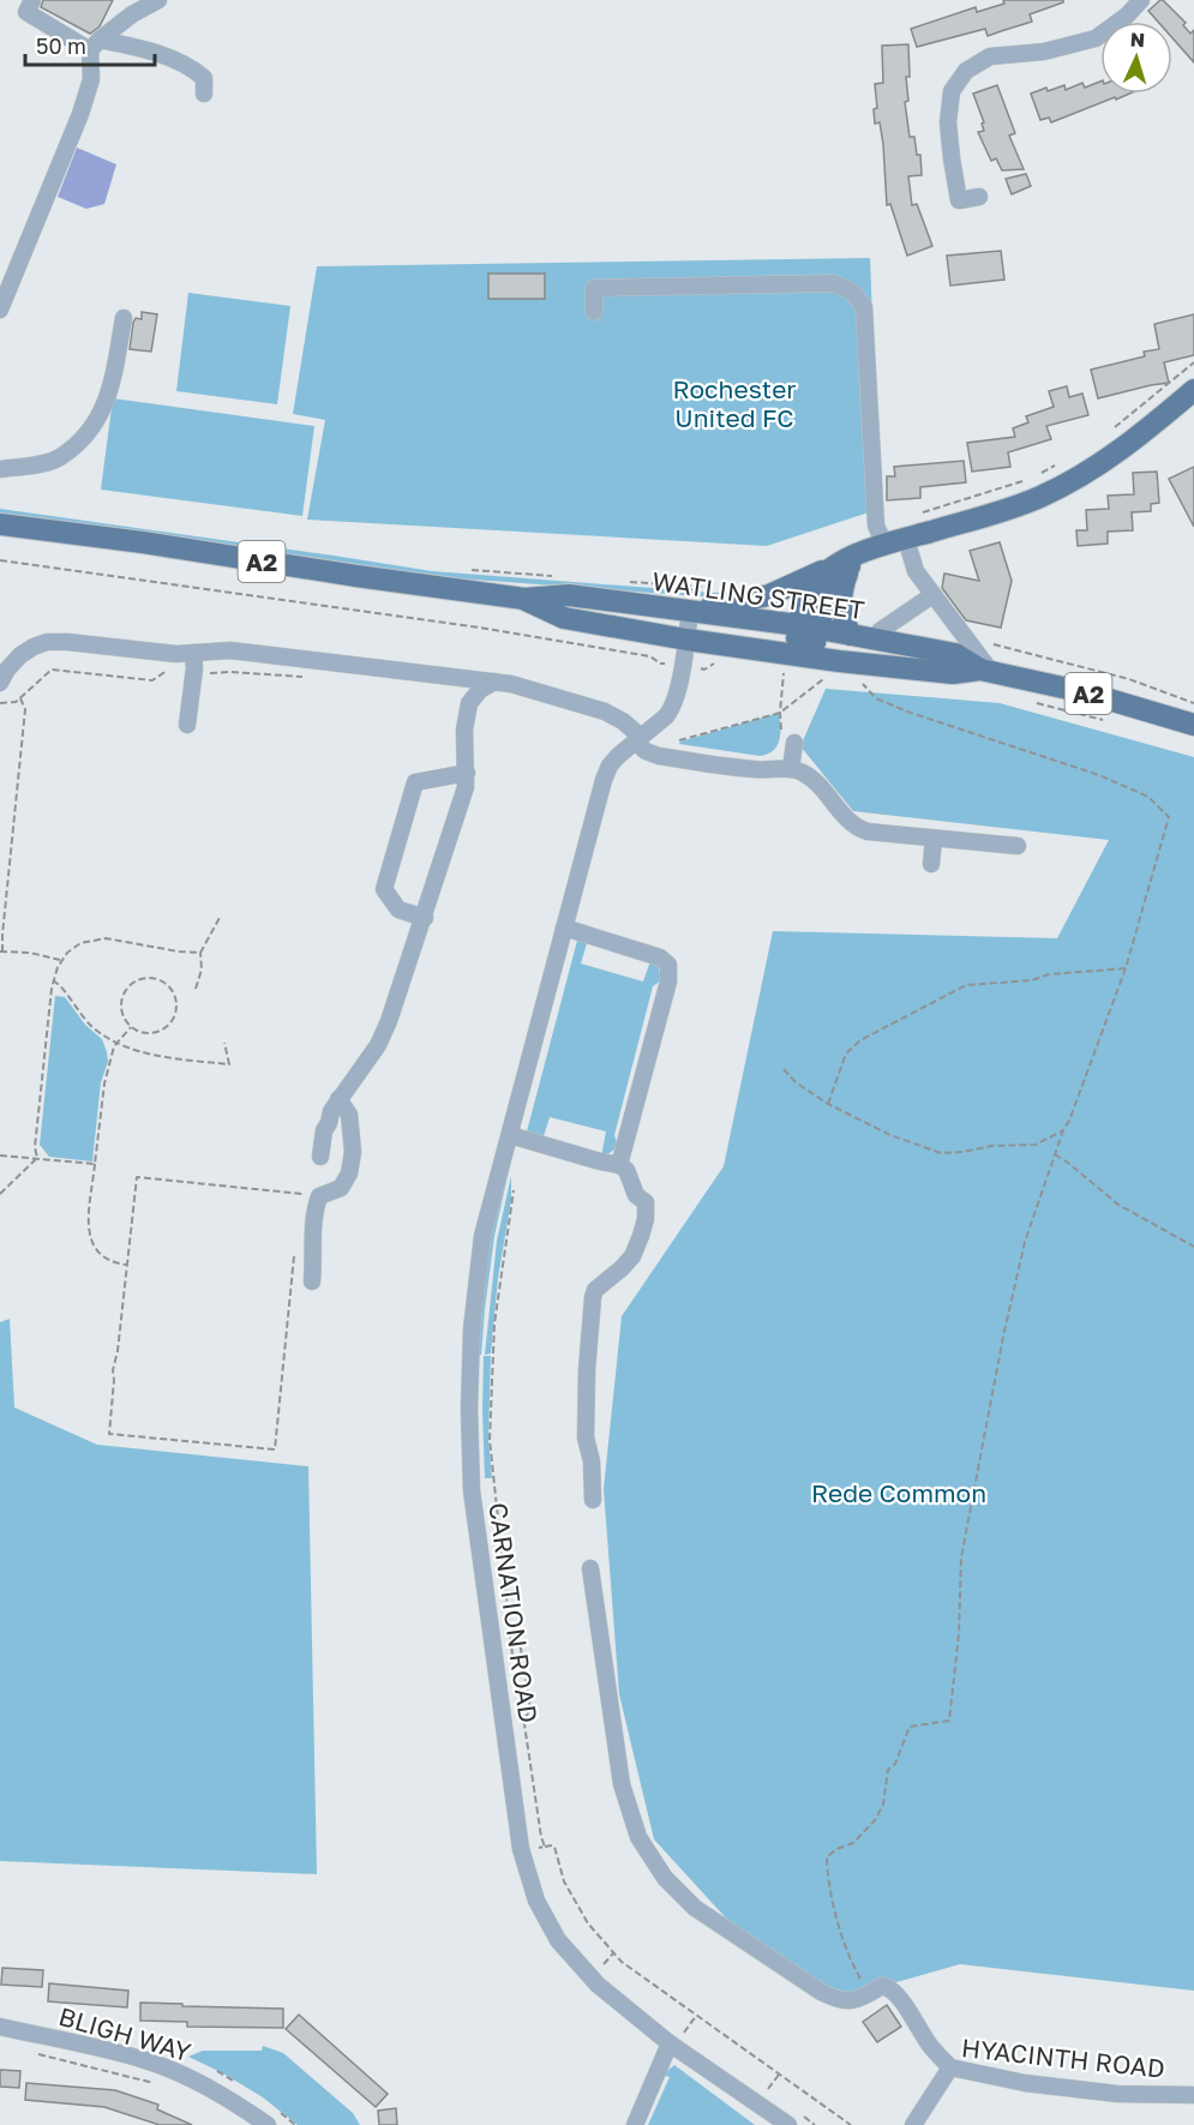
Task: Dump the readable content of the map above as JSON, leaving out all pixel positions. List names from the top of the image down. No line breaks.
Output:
{"streets":{"main road":["A2","WATLING STREET"],"street":["CARNATION ROAD","BLIGH WAY","HYACINTH ROAD"]},"crossings":[["A2","WATLING STREET"],["WATLING STREET","CARNATION ROAD"]],"parks":["Rochester United FC","Rede Common"],"scale_bar":"50 m","north":"top"}
